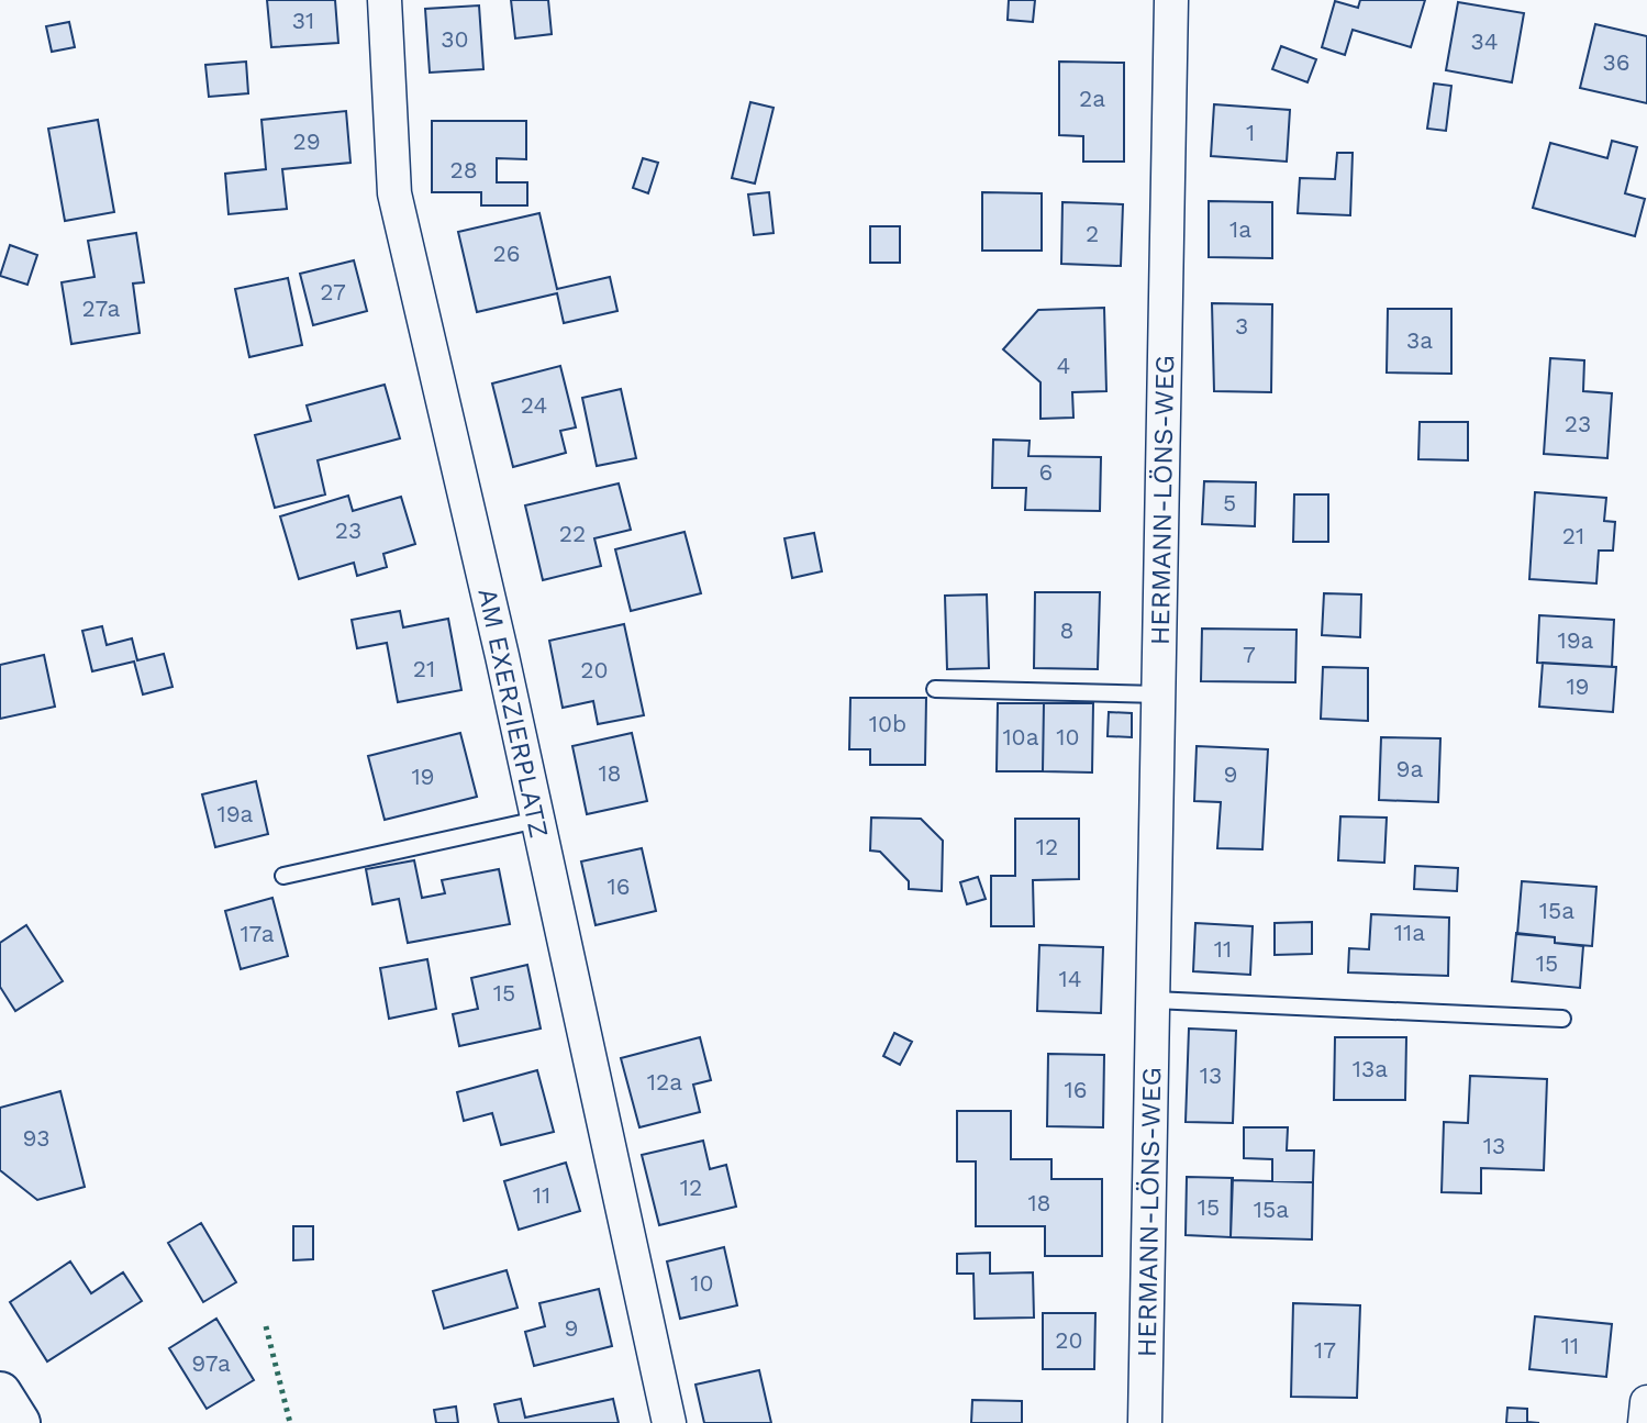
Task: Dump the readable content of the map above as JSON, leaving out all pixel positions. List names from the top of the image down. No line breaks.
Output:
{"streets":{"street":["HERMANN-LÖNS-WEG","AM EXERZIERPLATZ"]},"house_numbers":["31","30","34","36","2a","1","29","28","1a","2","26","27","27a","3","3a","4","24","23","6","5","23","22","21","8","19a","7","21","20","19","10b","10a","10","9a","18","9","19","19a","12","16","15a","11a","17a","11","15","14","15","13a","13","12a","16","93","13","12","11","18","15","15a","10","9","20","11","17","97a"]}
